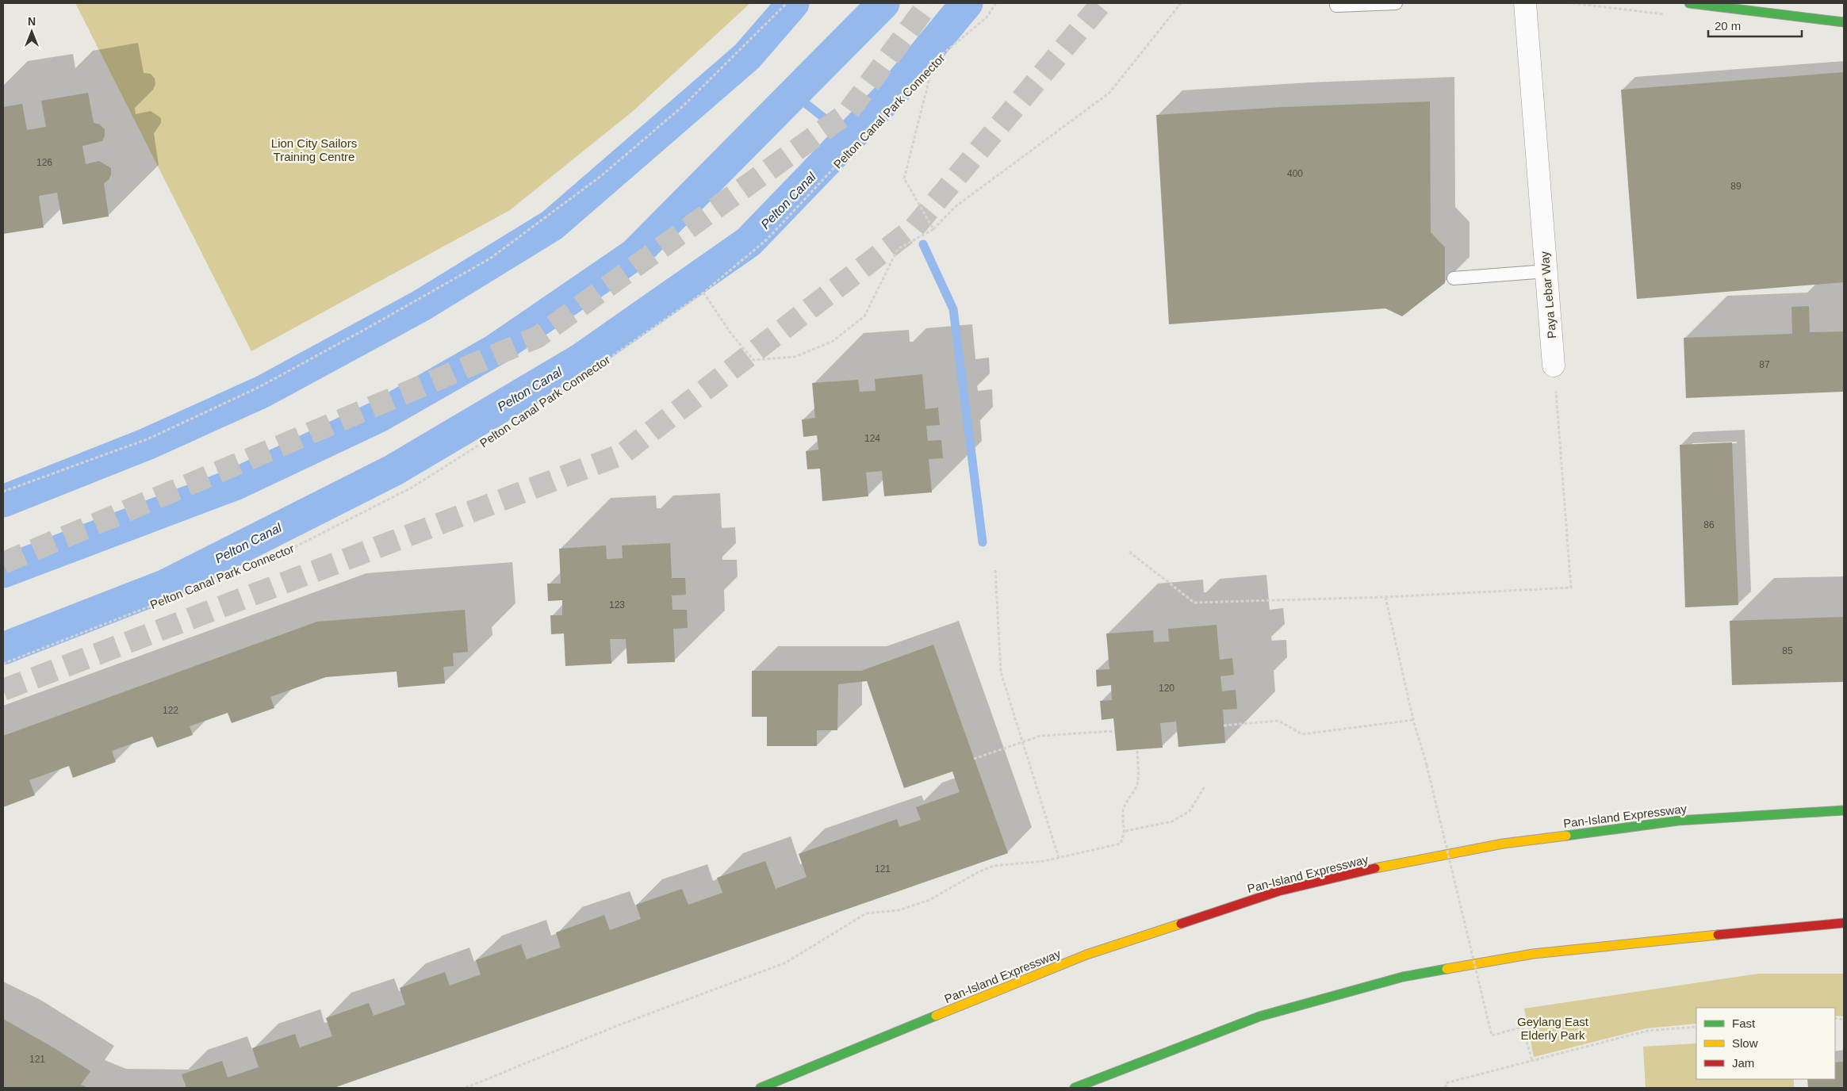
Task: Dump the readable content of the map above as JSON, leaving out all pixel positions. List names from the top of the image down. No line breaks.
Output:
{"streets":{"main road":["Pan-Island Expressway"],"street":["Paya Lebar Way"],"path":["Pelton Canal Park Connector"]},"water":["Pelton Canal"],"parks":["Lion City Sailors Training Centre","Geylang East Elderly Park"],"house_numbers":["126","400","89","87","124","86","123","85","120","122","121","121"],"legend":["Fast","Slow","Jam"],"scale_bar":"20 m","north":"top"}
